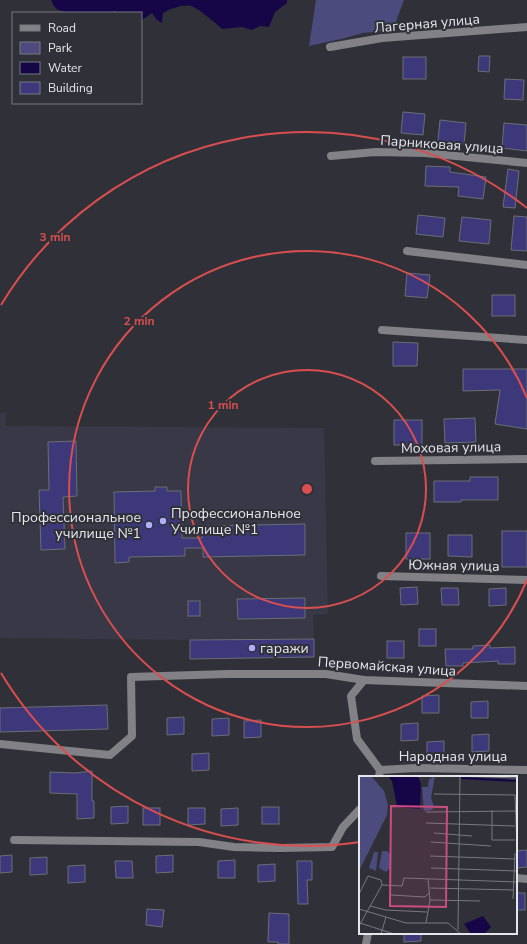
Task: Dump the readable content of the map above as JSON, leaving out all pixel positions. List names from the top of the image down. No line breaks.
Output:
{"streets":{"street":["Лагерная улица","Парниковая улица","Моховая улица","Южная улица","Первомайская улица","Народная улица"]},"places":["Профессиональное Училище №1","Профессиональное училище №1","гаражи"],"legend":["Road","Park","Water","Building"],"rings":["3 min","2 min","1 min"]}
